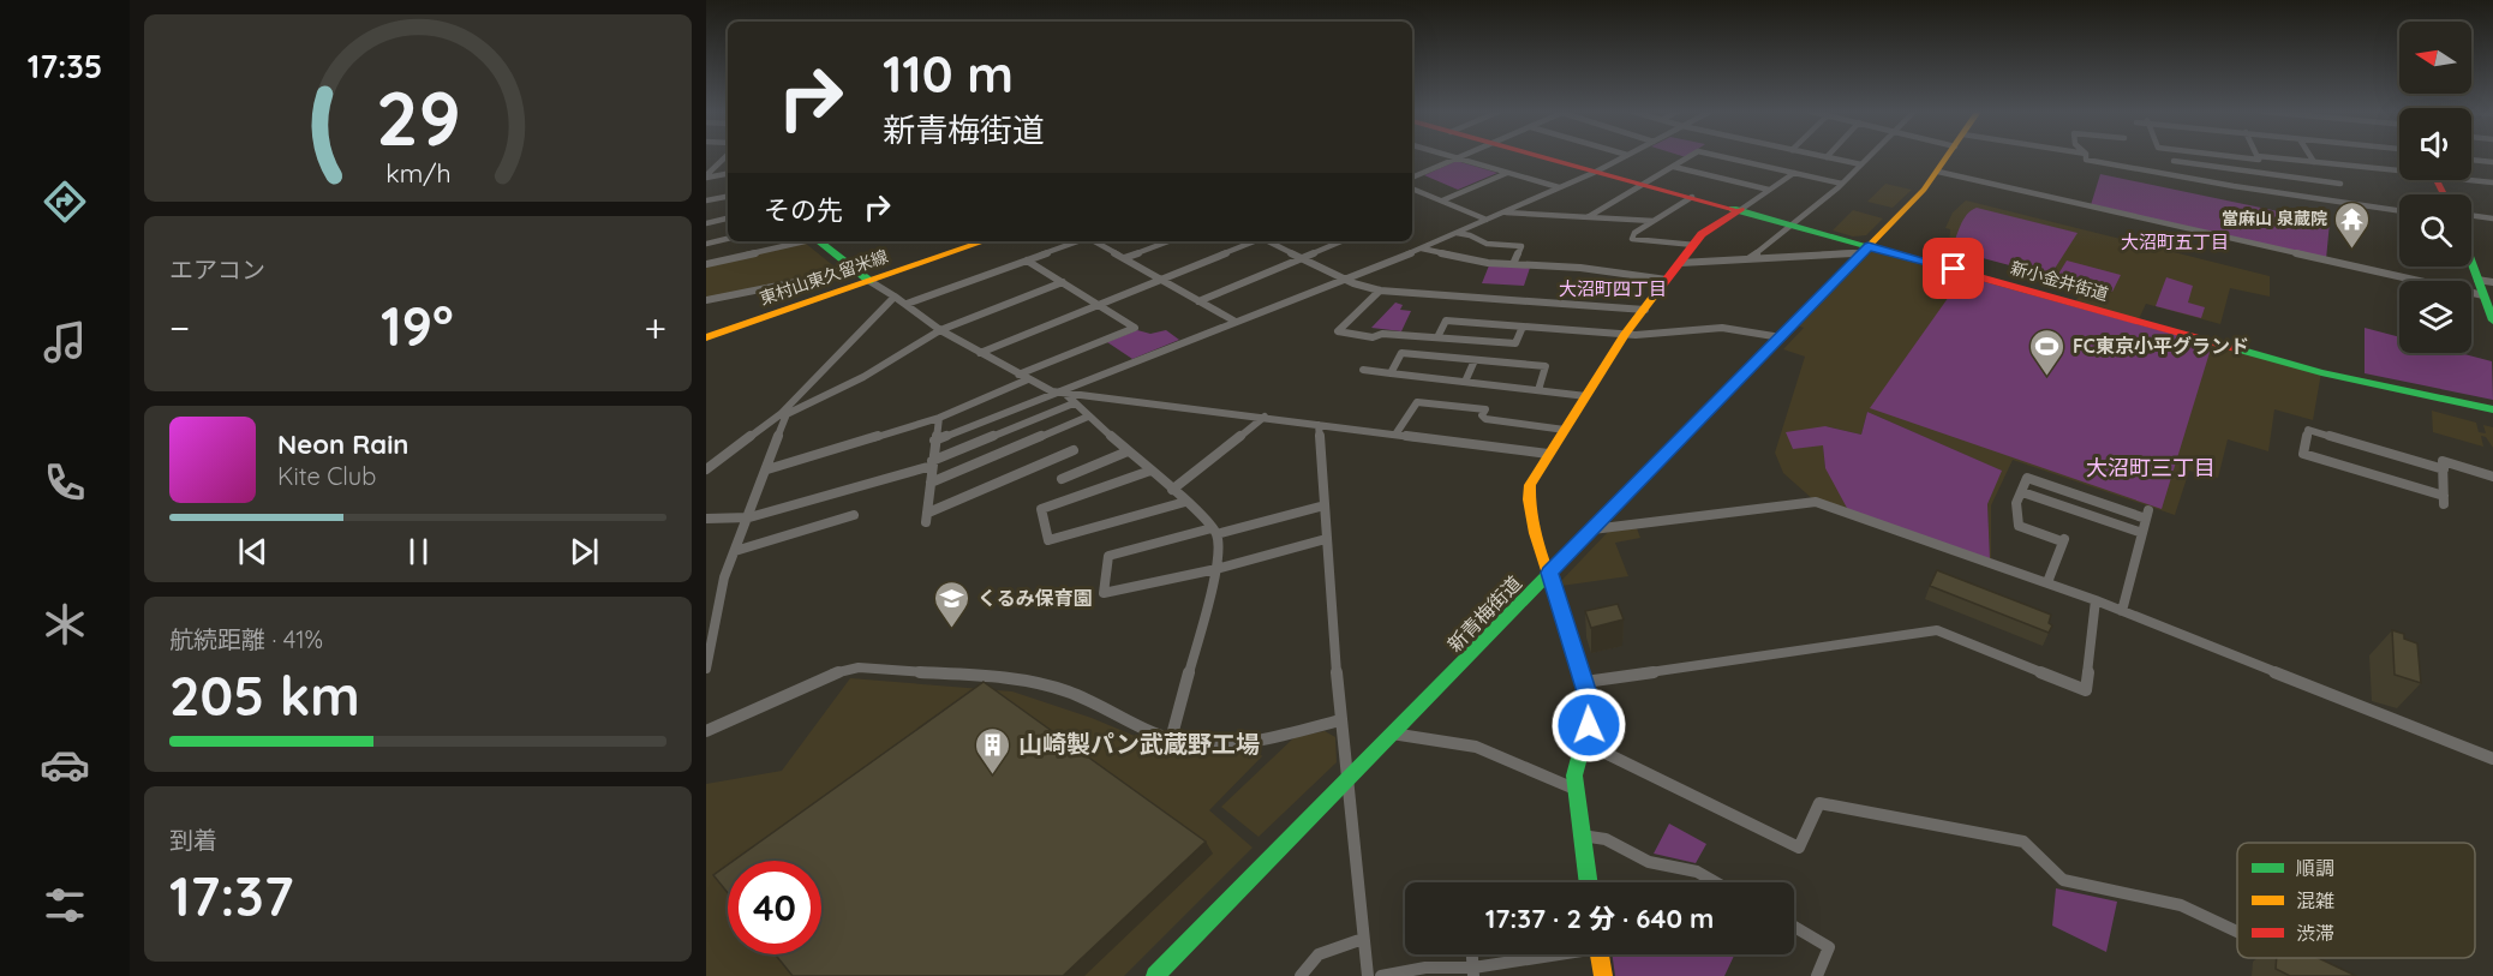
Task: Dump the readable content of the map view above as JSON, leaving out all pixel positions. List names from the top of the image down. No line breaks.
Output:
{"streets":{"main road":["東村山東久留米線","新小金井街道","新青梅街道"]},"crossings":[["新小金井街道","新青梅街道"]],"districts":["大沼町五丁目","大沼町四丁目","大沼町三丁目"],"places":{"temple":["當麻山 泉蔵院"],"sports":["FC東京小平グランド"],"school or university":["くるみ保育園"],"building":["山崎製パン武蔵野工場"]},"legend":["順調","混雑","渋滞"],"north":"left","page":{"tabs":"17:35","turn":["110 m","新青梅街道"],"then":"その先","tile":["エアコン",["航続距離 · 41%","205 km"],["到着","17:37"]],"heat":["−","19°","+"],"song":["Neon Rain","Kite Club"],"limit":"40","trip":"17:37 · 2 分 · 640 m","gauge":["29","km/h"]}}
